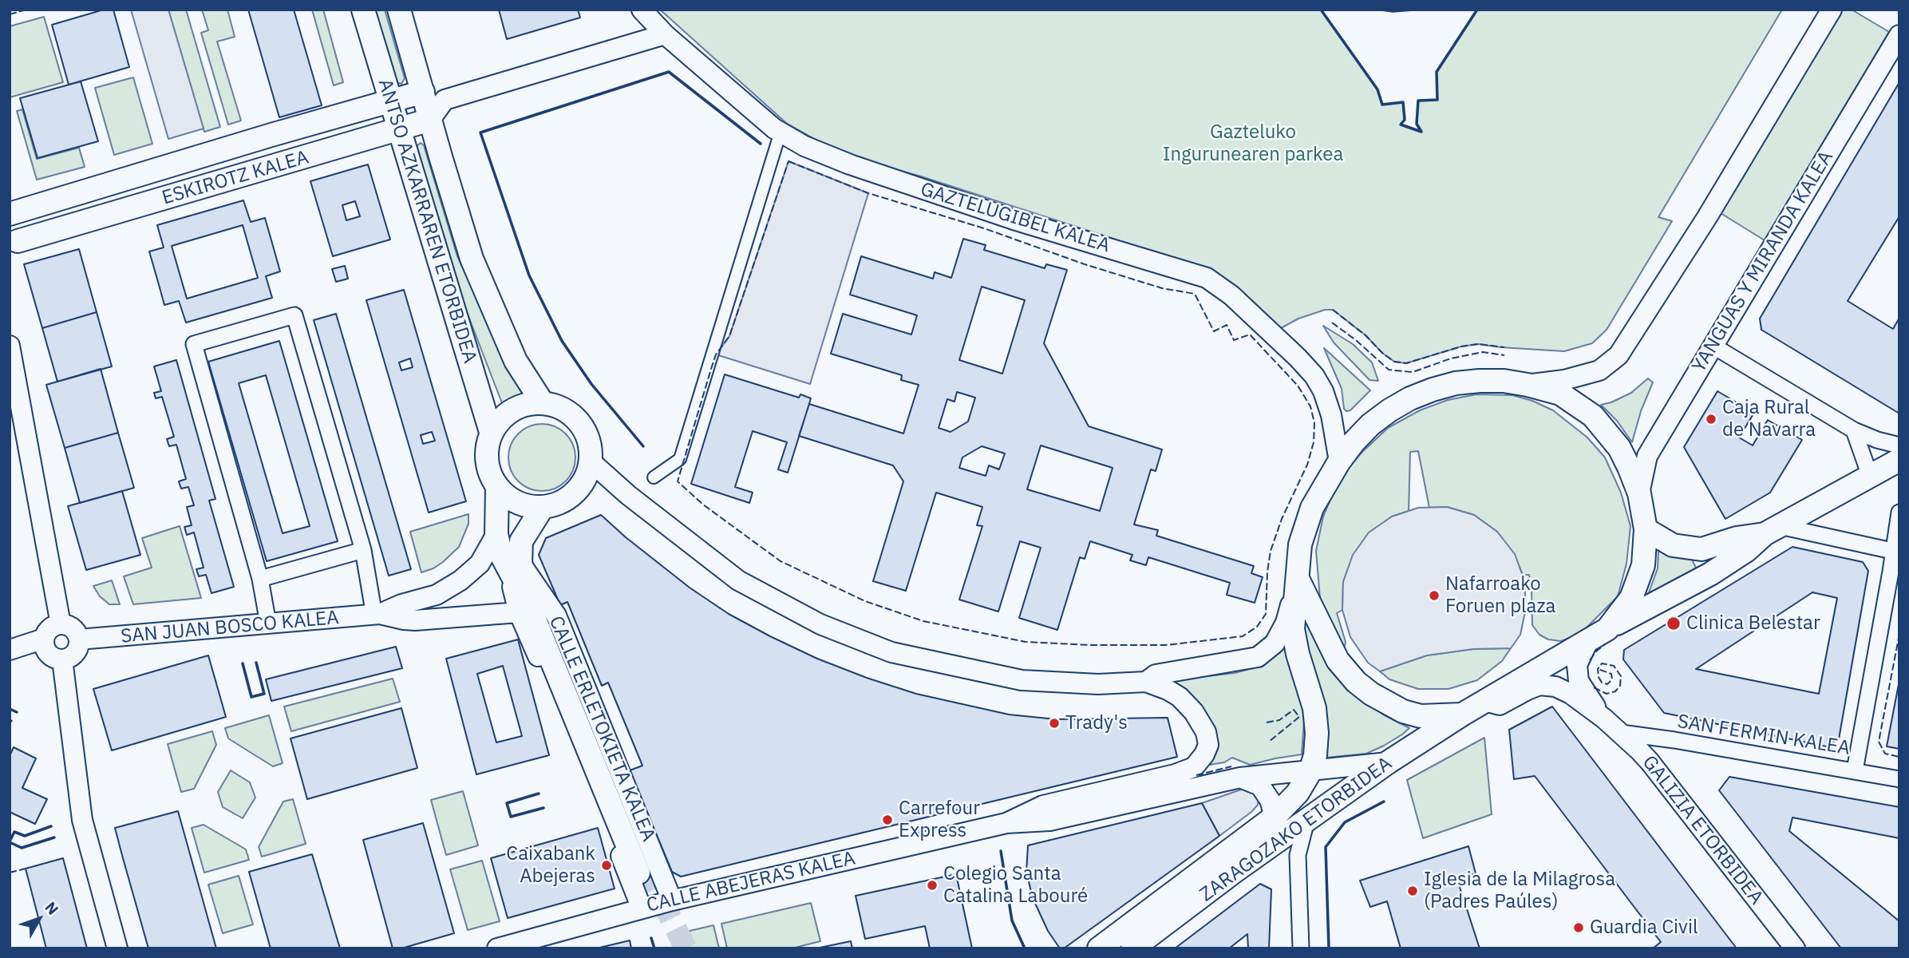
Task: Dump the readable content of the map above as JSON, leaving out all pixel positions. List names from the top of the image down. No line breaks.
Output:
{"streets":{"main road":["ESKIROTZ KALEA","ANTSO AZKARRAREN ETORBIDEA","CALLE ERLETOKIETA KALEA","ZARAGOZAKO ETORBIDEA"],"street":["GAZTELUGIBEL KALEA","YANGUAS Y MIRANDA KALEA","SAN JUAN BOSCO KALEA","SAN FERMIN KALEA","GALIZIA ETORBIDEA","CALLE ABEJERAS KALEA"]},"crossings":[["ESKIROTZ KALEA","ANTSO AZKARRAREN ETORBIDEA"],["ANTSO AZKARRAREN ETORBIDEA","CALLE ERLETOKIETA KALEA"],["SAN JUAN BOSCO KALEA","CALLE ERLETOKIETA KALEA"],["CALLE ERLETOKIETA KALEA","CALLE ABEJERAS KALEA"],["SAN FERMIN KALEA","GALIZIA ETORBIDEA"],["ZARAGOZAKO ETORBIDEA","CALLE ABEJERAS KALEA"]],"parks":["Gazteluko Ingurunearen parkea"],"places":["Caja Rural de Navarra","Nafarroako Foruen plaza","Clinica Belestar","Trady's","Carrefour Express","Caixabank Abejeras","Colegio Santa Catalina Labouré","Iglesia de la Milagrosa (Padres Paúles)","Guardia Civil"],"north":"top right"}
